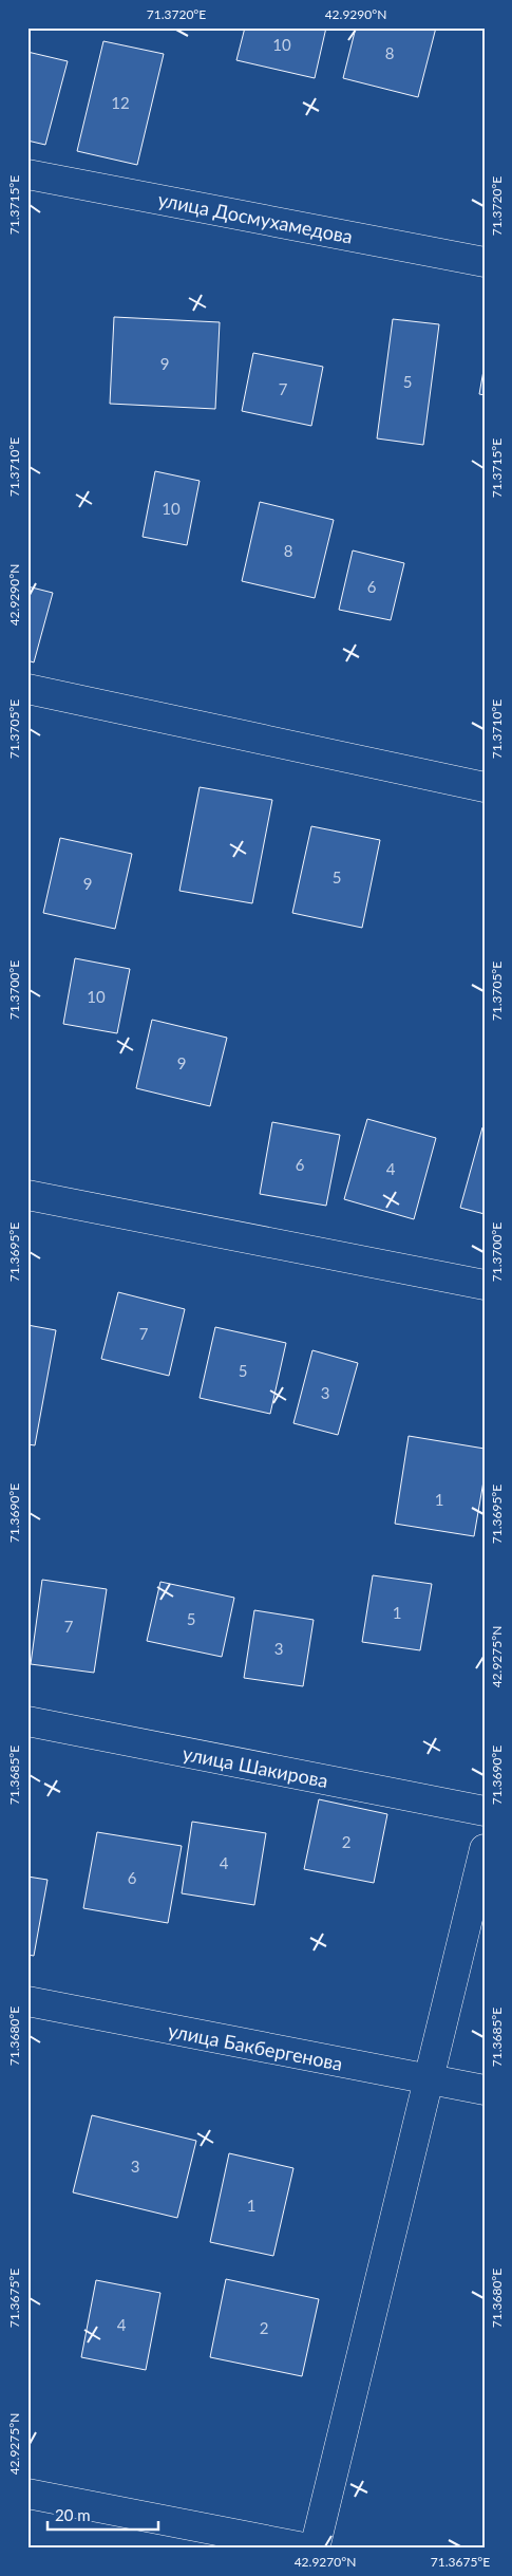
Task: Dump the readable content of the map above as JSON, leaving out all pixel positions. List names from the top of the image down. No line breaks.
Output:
{"streets":{"street":["улица Досмухамедова","улица Шакирова","улица Бакбергенова"]},"house_numbers":["10","8","12","9","5","7","10","8","6","5","9","10","9","6","4","7","5","3","1","1","5","7","3","2","4","6","3","1","4","2"],"scale_bar":"20 m","coordinates":["71.3720°E","42.9290°N","71.3715°E","71.3710°E","71.3705°E","71.3700°E","71.3695°E","71.3690°E","42.9275°N","71.3685°E","71.3680°E","71.3675°E","42.9270°N"]}
